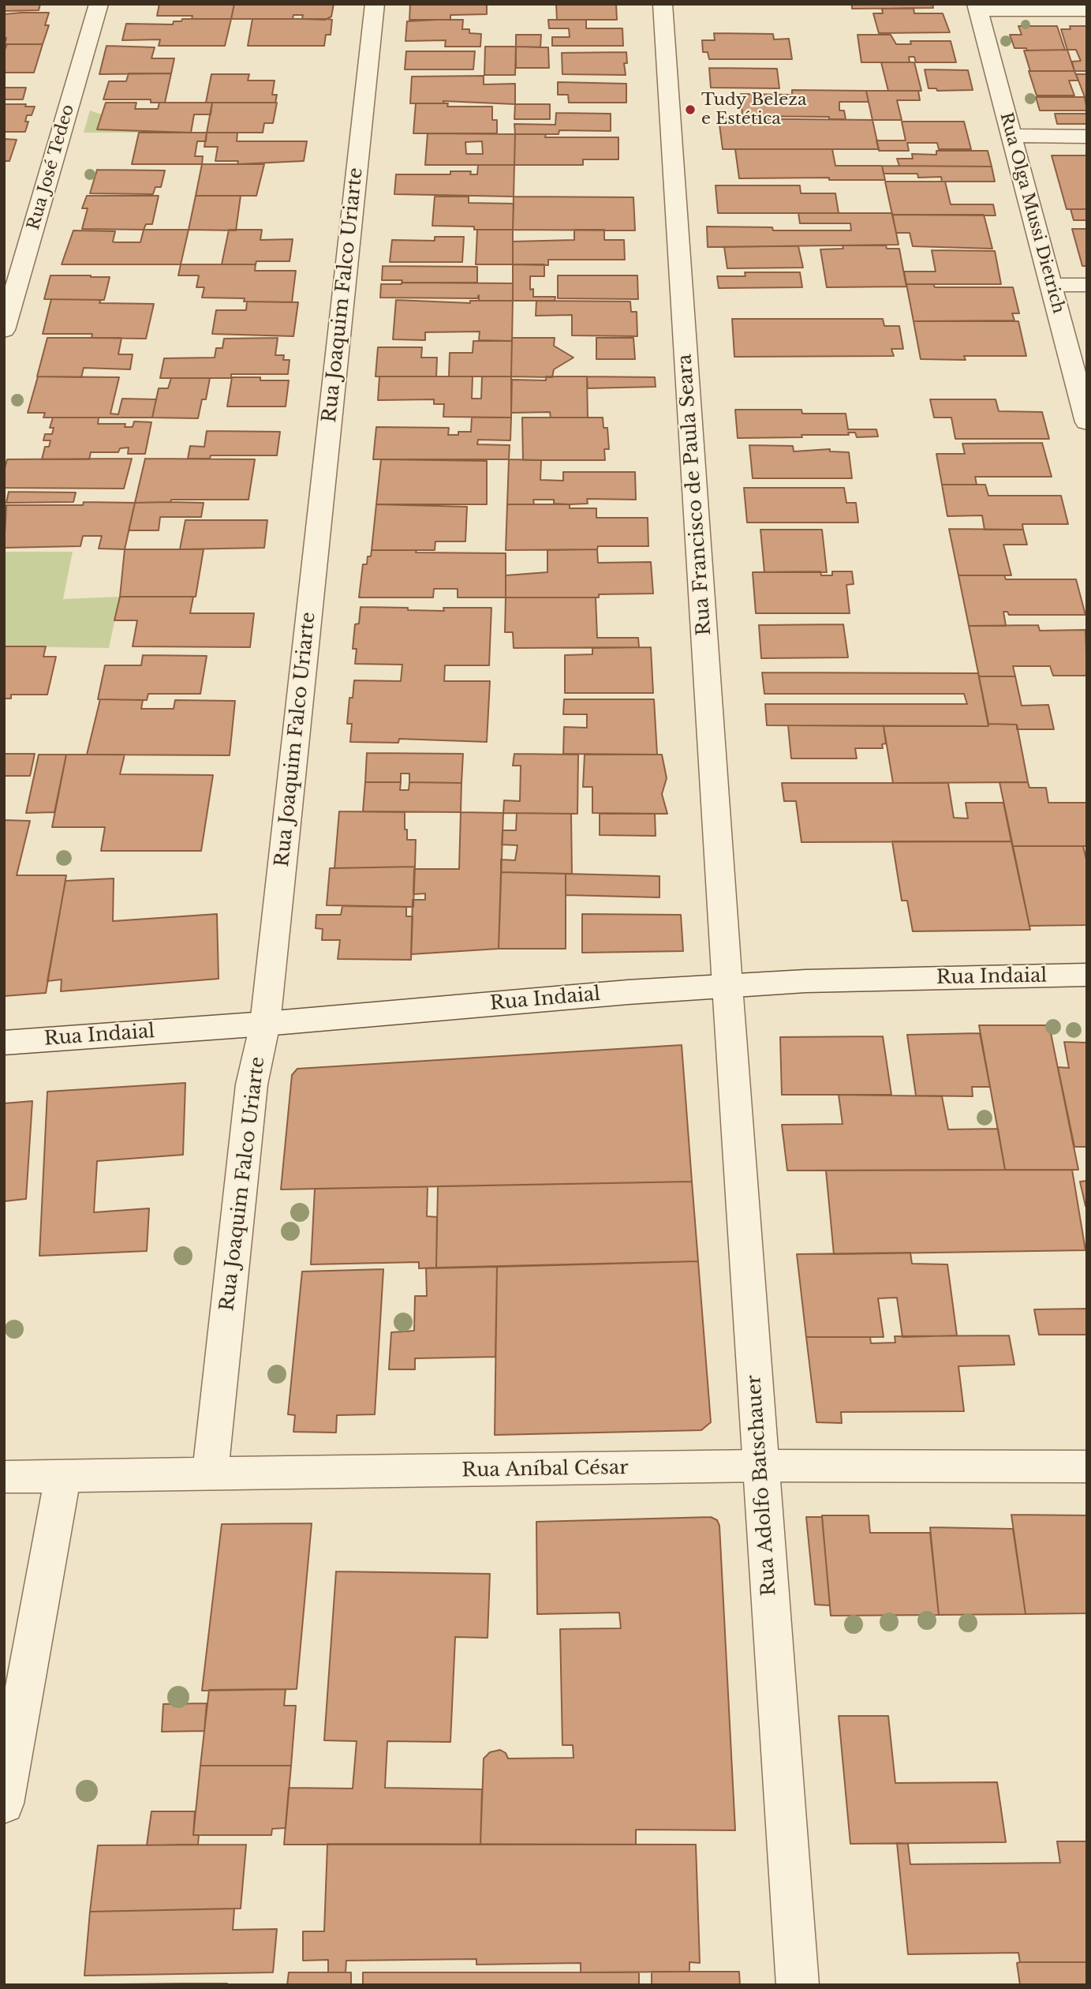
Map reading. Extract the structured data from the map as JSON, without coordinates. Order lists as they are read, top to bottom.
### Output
{
  "streets": {
    "street": [
      "Rua José Tedeo",
      "Rua Olga Mussi Dietrich",
      "Rua Joaquim Falco Uriarte",
      "Rua Francisco de Paula Seara",
      "Rua Indaial",
      "Rua Aníbal César",
      "Rua Adolfo Batschauer"
    ]
  },
  "crossings": [
    ["Rua Joaquim Falco Uriarte", "Rua Indaial"],
    ["Rua Joaquim Falco Uriarte", "Rua Aníbal César"],
    ["Rua Francisco de Paula Seara", "Rua Indaial"],
    ["Rua Francisco de Paula Seara", "Rua Adolfo Batschauer"],
    ["Rua Indaial", "Rua Adolfo Batschauer"],
    ["Rua Aníbal César", "Rua Adolfo Batschauer"]
  ],
  "places": ["Tudy Beleza e Estética"]
}
